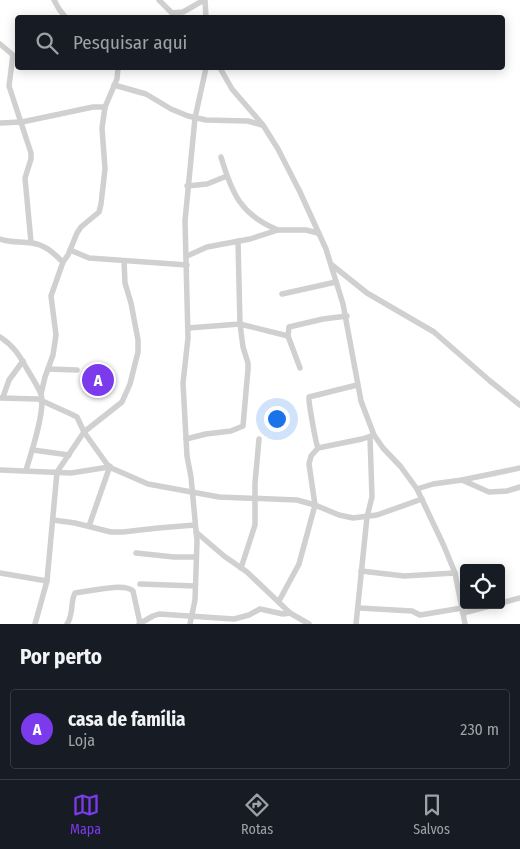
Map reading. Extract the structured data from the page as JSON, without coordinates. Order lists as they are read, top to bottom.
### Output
{
  "page": {
    "search": "Pesquisar aqui",
    "pins": "A",
    "heading": "Por perto",
    "list": [
      {
        "mark": "A",
        "name": "casa de família",
        "note": "Loja",
        "value": "230 m"
      }
    ],
    "nav": ["Mapa", "Rotas", "Salvos"]
  }
}
